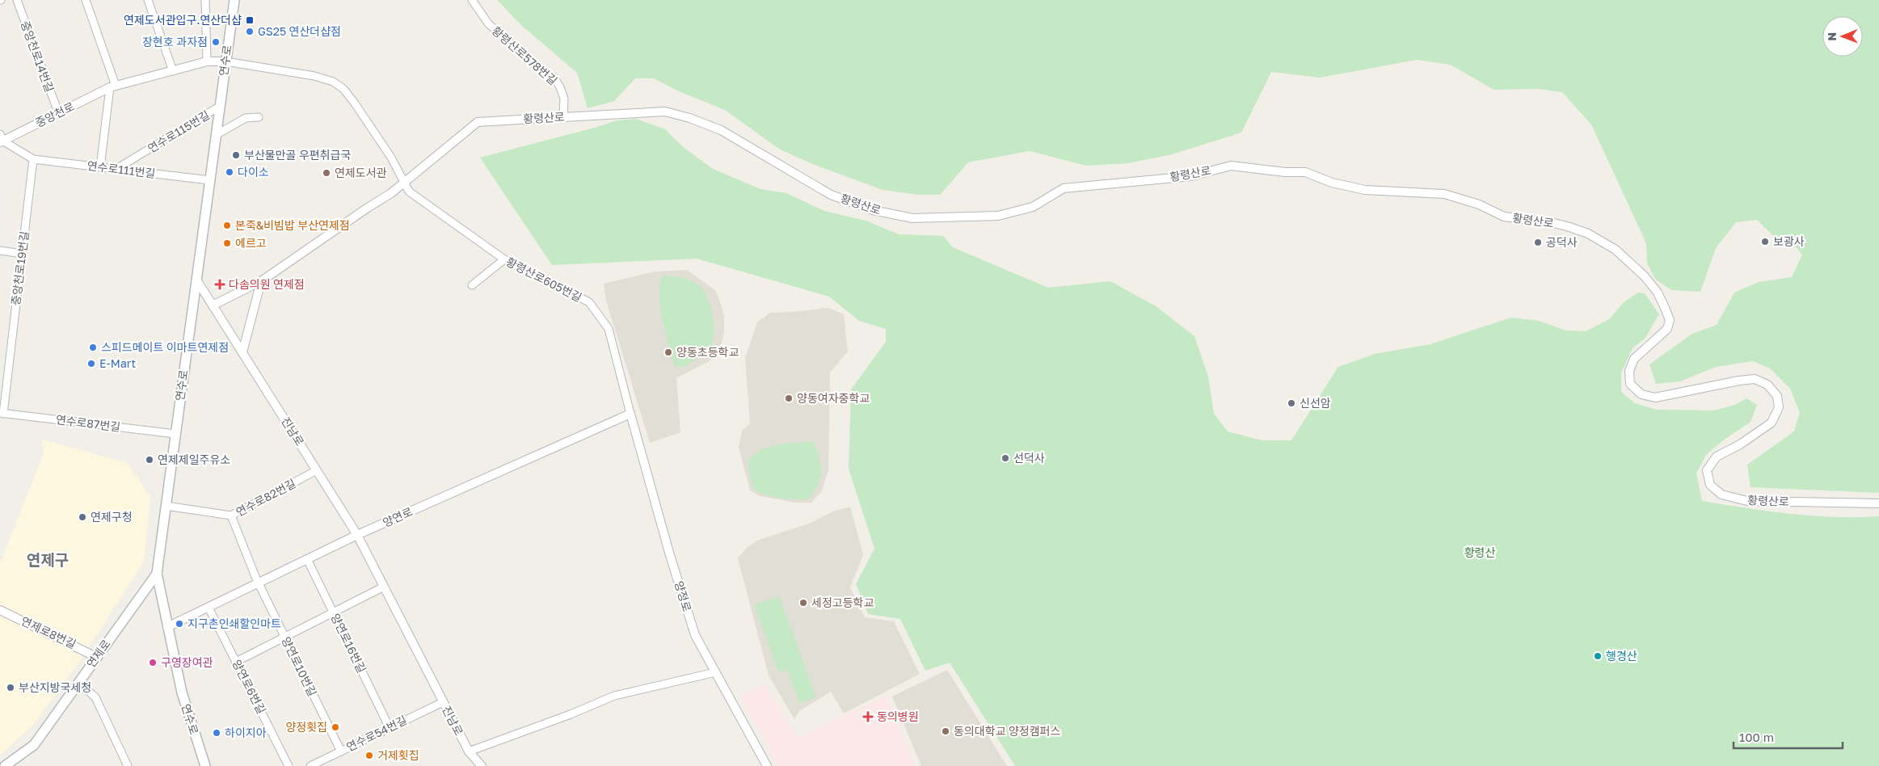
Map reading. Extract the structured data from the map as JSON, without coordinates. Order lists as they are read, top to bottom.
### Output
{
  "streets": {
    "main road": ["연수로", "연제로"],
    "street": [
      "황령산로578번길",
      "중앙천로14번길",
      "중앙천로",
      "황령산로",
      "연수로115번길",
      "연수로111번길",
      "중앙천로19번길",
      "황령산로605번길",
      "연수로87번길",
      "진남로",
      "연수로82번길",
      "양연로",
      "양정로",
      "연제로8번길",
      "양연로16번길",
      "양연로10번길",
      "양연로6번길",
      "연수로54번길"
    ]
  },
  "crossings": [
    ["황령산로578번길", "황령산로"],
    ["중앙천로14번길", "중앙천로"],
    ["연수로", "중앙천로"],
    ["연수로", "연수로115번길"],
    ["연수로", "연수로111번길"],
    ["연수로", "황령산로605번길"],
    ["연수로", "연수로87번길"],
    ["연수로", "진남로"],
    ["연수로", "연수로82번길"],
    ["연수로", "양연로"],
    ["연수로", "연제로"],
    ["중앙천로", "황령산로605번길"],
    ["황령산로", "황령산로605번길"],
    ["황령산로", "진남로"],
    ["연수로115번길", "연수로111번길"],
    ["연수로111번길", "중앙천로19번길"],
    ["중앙천로19번길", "연수로87번길"],
    ["황령산로605번길", "양연로"],
    ["황령산로605번길", "양정로"],
    ["진남로", "연수로82번길"],
    ["진남로", "양연로"],
    ["진남로", "연수로54번길"],
    ["연수로82번길", "양연로10번길"],
    ["양연로", "양정로"],
    ["양연로", "양연로16번길"],
    ["양연로", "양연로10번길"],
    ["양연로", "양연로6번길"],
    ["연제로8번길", "연제로"],
    ["양연로16번길", "연수로54번길"],
    ["양연로10번길", "연수로54번길"]
  ],
  "districts": ["연제구"],
  "parks": ["황령산"],
  "places": {
    "transit": ["연제도서관입구.연산더샵"],
    "other": [
      "GS25 연산더샵점",
      "장현호 과자점",
      "부산물만골 우편취급국",
      "다이소",
      "연제도서관",
      "본죽&비빔밥 부산연제점",
      "보광사",
      "공덕사",
      "에르고",
      "스피드메이트 이마트연제점",
      "양동초등학교",
      "E-Mart",
      "양동여자중학교",
      "신선암",
      "선덕사",
      "연제제일주유소",
      "연제구청",
      "세정고등학교",
      "지구촌인쇄할인마트",
      "행경산",
      "구영장여관",
      "부산지방국세청",
      "양정횟집",
      "동의대학교 양정캠퍼스",
      "하이지아",
      "거제횟집"
    ],
    "health": ["다솜의원 연제점", "동의병원"]
  },
  "scale_bar": "100 m",
  "north": "left"
}
